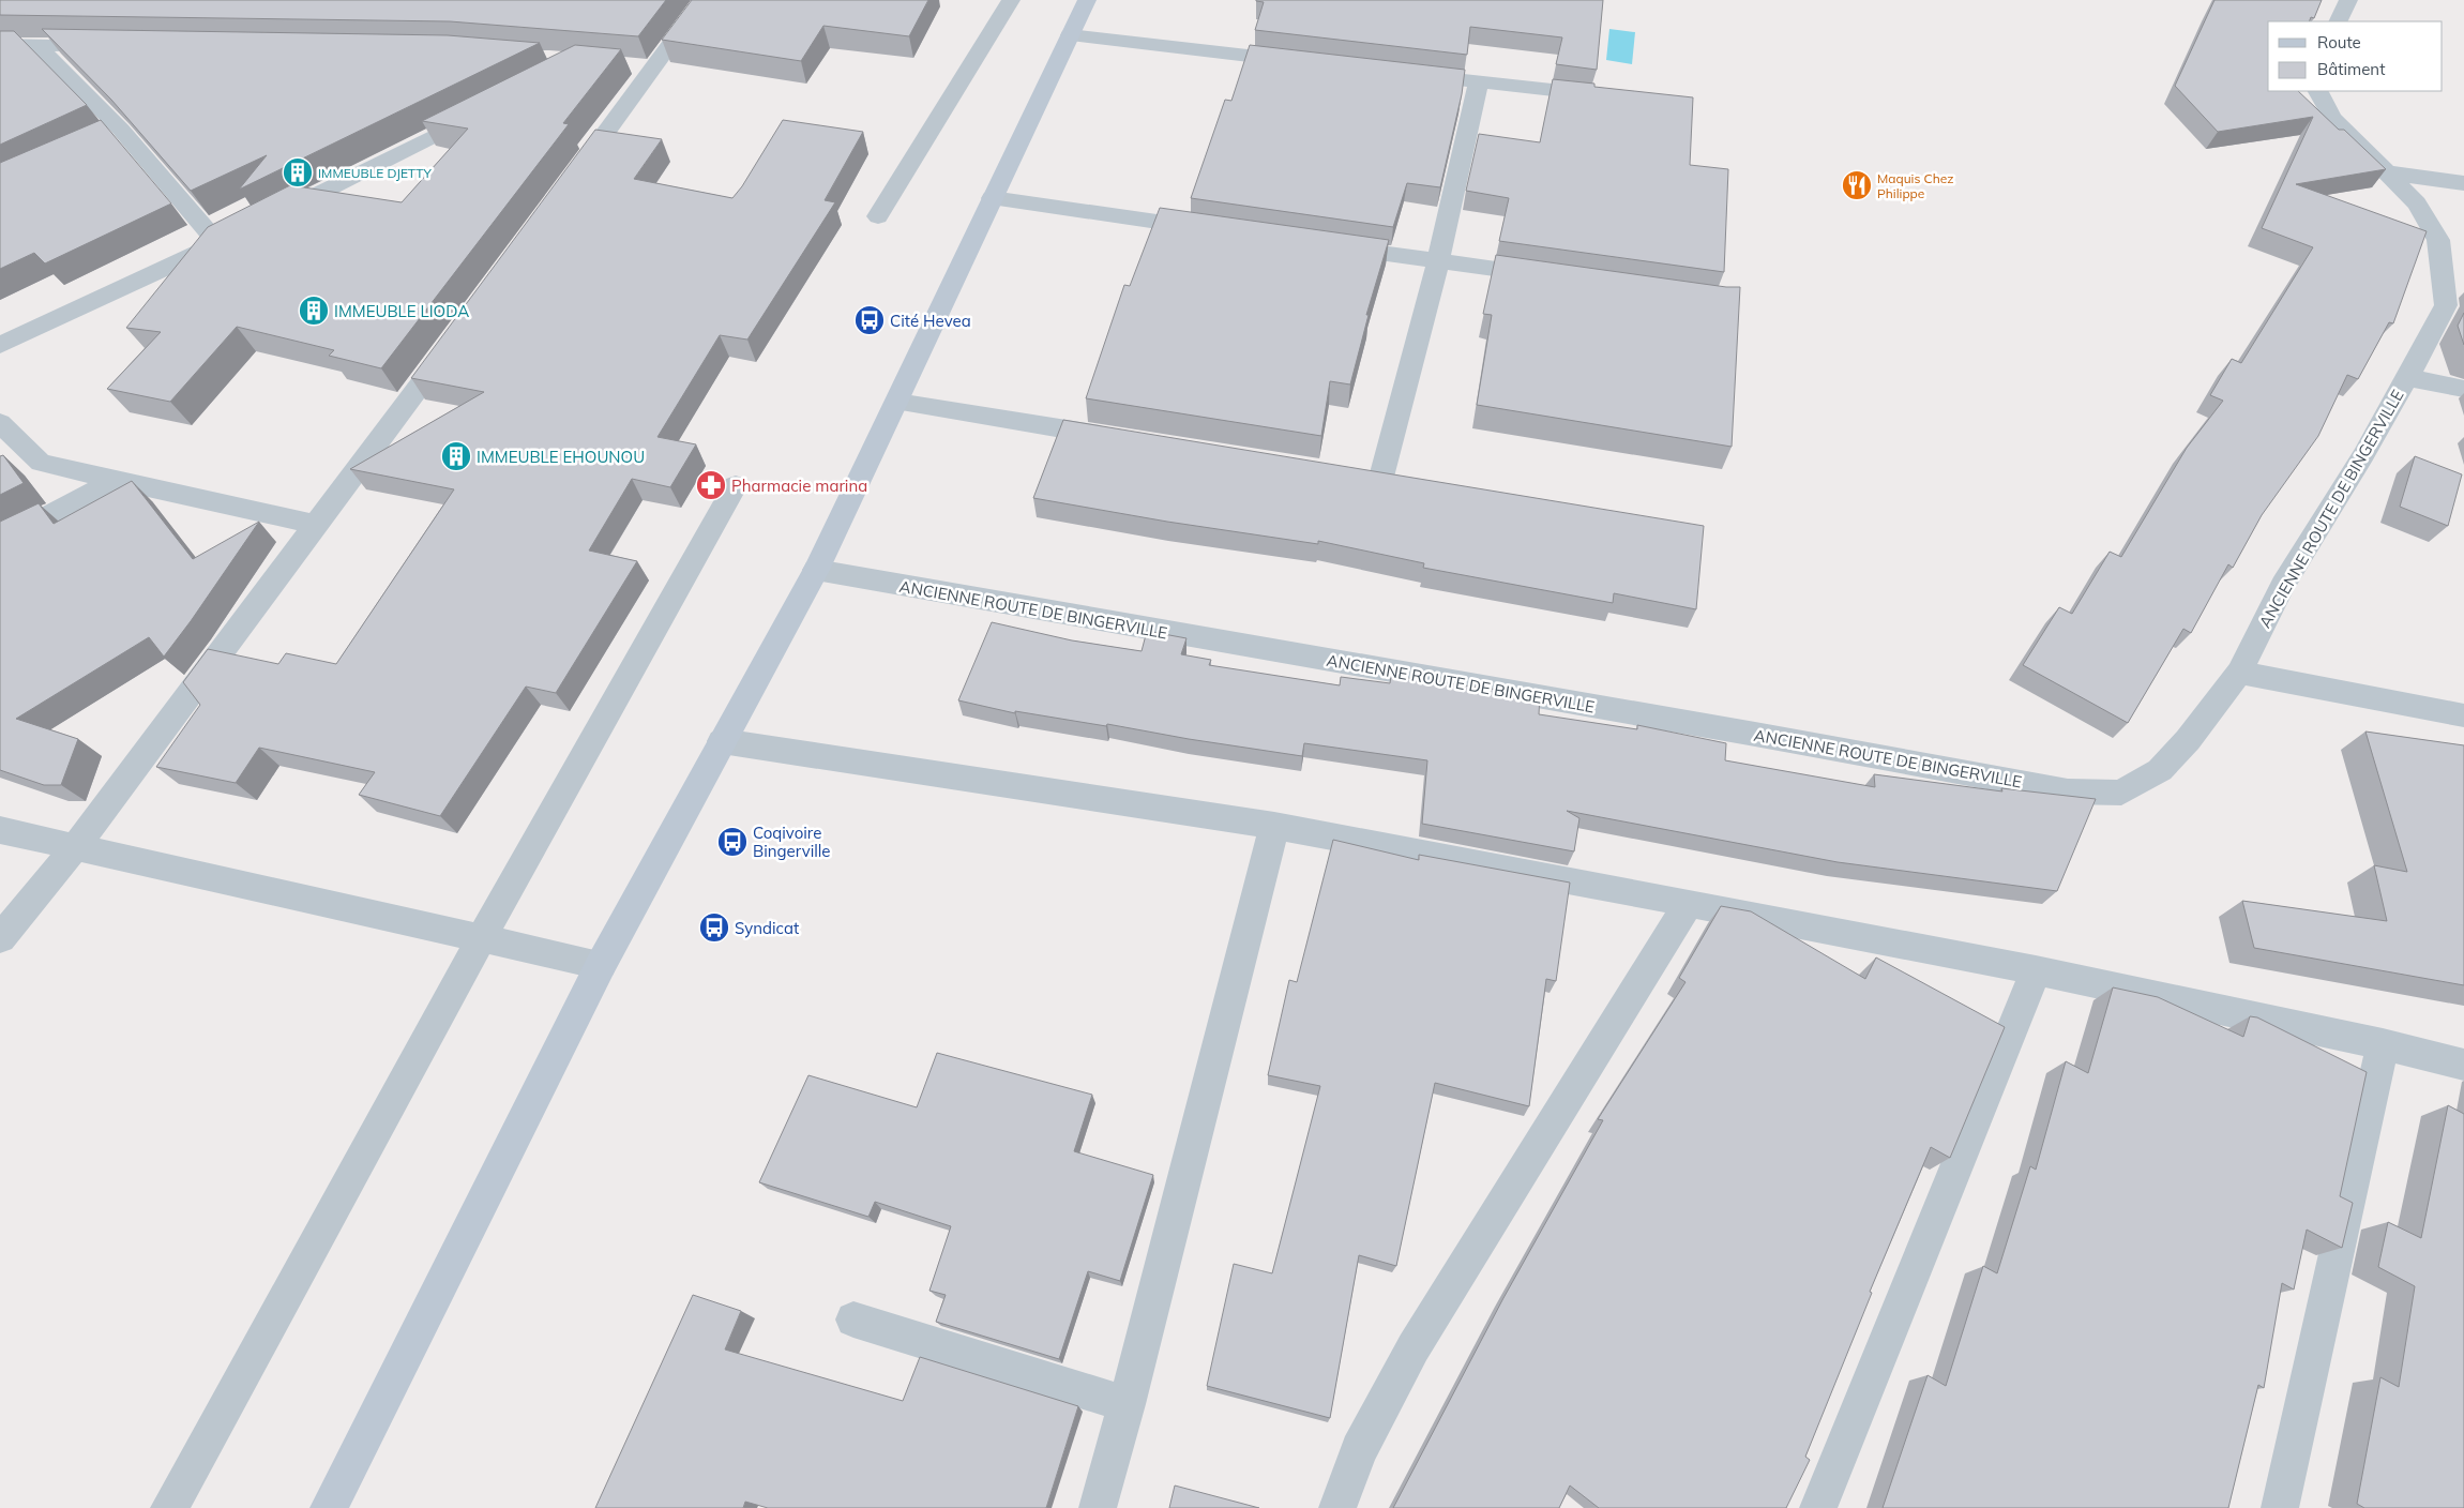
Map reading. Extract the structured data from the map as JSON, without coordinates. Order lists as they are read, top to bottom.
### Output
{
  "streets": {
    "street": ["ANCIENNE ROUTE DE BINGERVILLE"]
  },
  "places": {
    "building": ["IMMEUBLE DJETTY", "IMMEUBLE LIODA", "IMMEUBLE EHOUNOU"],
    "restaurant": ["Maquis Chez Philippe"],
    "bus stop": ["Cité Hevea", "Coqivoire Bingerville", "Syndicat"],
    "pharmacy": ["Pharmacie marina"]
  },
  "legend": ["Route", "Bâtiment"]
}
